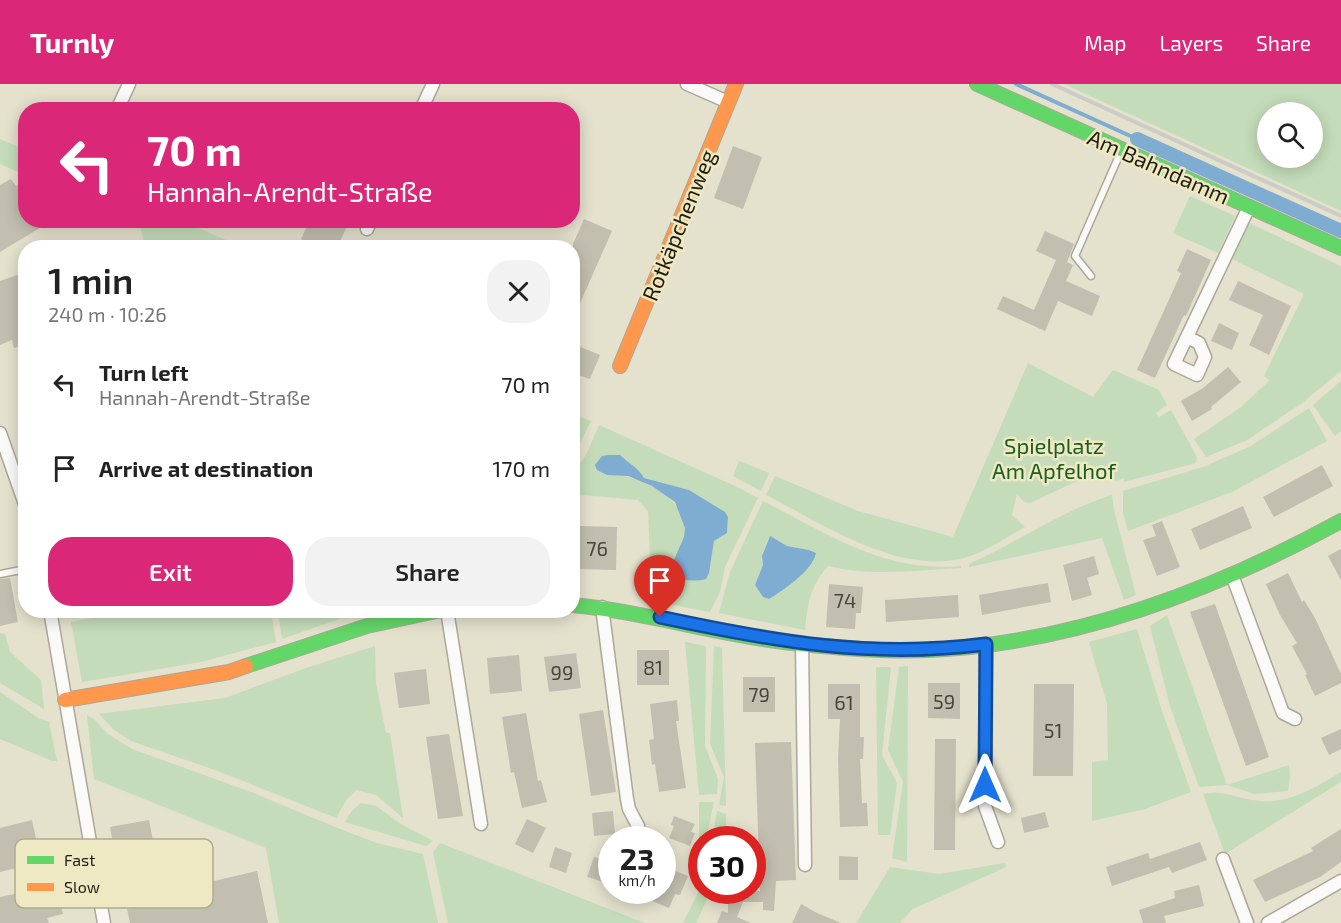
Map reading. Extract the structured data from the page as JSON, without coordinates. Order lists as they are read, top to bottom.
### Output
{
  "streets": {
    "street": ["Am Bahndamm", "Rotkäpchenweg"]
  },
  "parks": ["Spielplatz Am Apfelhof"],
  "house_numbers": [
    "76",
    "74",
    "81",
    "99",
    "79",
    "59",
    "61",
    "51"
  ],
  "legend": ["Fast", "Slow"],
  "page": {
    "header": "Turnly",
    "nav": ["Map", "Layers", "Share"],
    "turn": ["70 m", "Hannah-Arendt-Straße"],
    "heading": ["1 min", "240 m · 10:26"],
    "list": [
      {
        "name": "Turn left",
        "note": "Hannah-Arendt-Straße",
        "value": "70 m"
      },
      {
        "name": "Arrive at destination",
        "value": "170 m"
      }
    ],
    "buttons": ["Exit", "Share"],
    "speed": "23 km/h",
    "limit": "30"
  }
}
